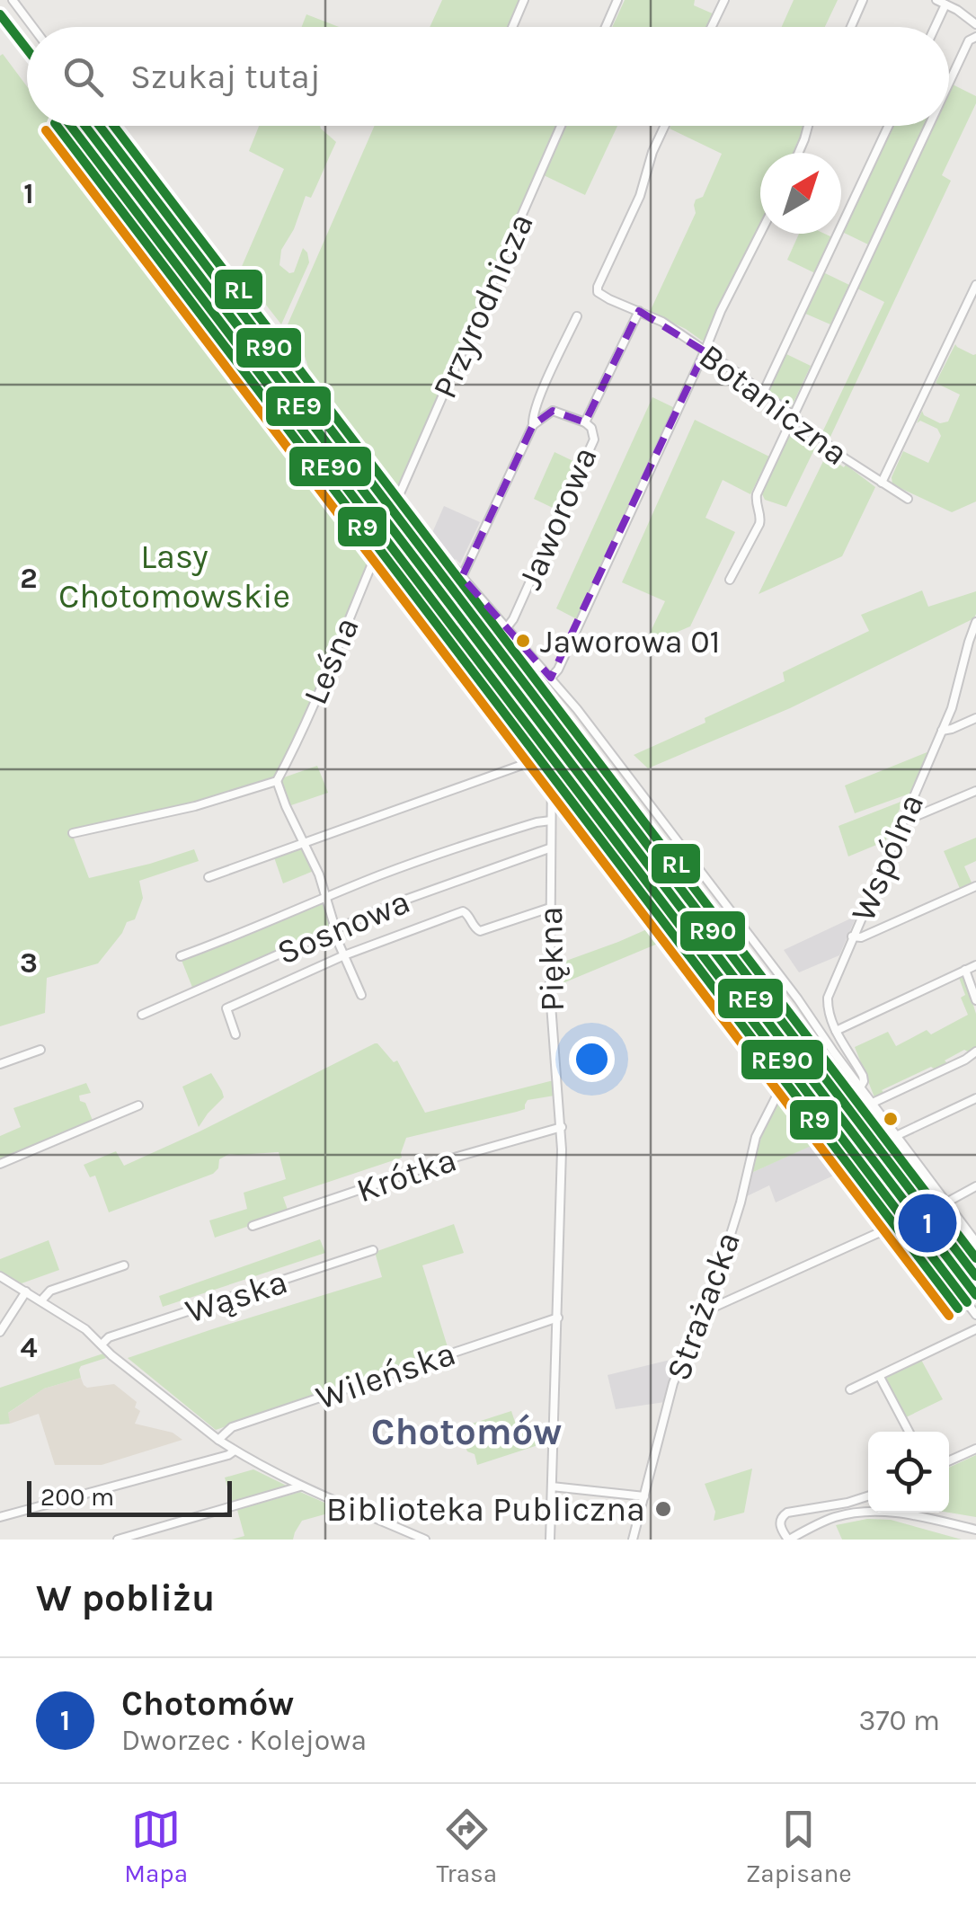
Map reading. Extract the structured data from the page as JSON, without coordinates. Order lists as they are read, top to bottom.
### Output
{
  "streets": {
    "street": [
      "Przyrodnicza",
      "Botaniczna",
      "Jaworowa",
      "Leśna",
      "Wspólna",
      "Sosnowa",
      "Piękna",
      "Krótka",
      "Wąska",
      "Strażacka",
      "Wileńska"
    ]
  },
  "crossings": [
    ["Botaniczna", "Jaworowa"],
    ["Leśna", "Piękna"],
    ["Sosnowa", "Piękna"],
    ["Piękna", "Krótka"],
    ["Piękna", "Wileńska"]
  ],
  "districts": ["Chotomów"],
  "parks": ["Lasy Chotomowskie"],
  "places": ["Jaworowa 01", "Biblioteka Publiczna"],
  "lines": [
    "transit line RE9",
    "transit line RE90",
    "transit line R90",
    "transit line R9",
    "transit line RL"
  ],
  "scale_bar": "200 m",
  "north": "top right",
  "page": {
    "search": "Szukaj tutaj",
    "pins": "1",
    "scale": "200 m",
    "heading": "W pobliżu",
    "list": [
      {
        "mark": "1",
        "name": "Chotomów",
        "note": "Dworzec · Kolejowa",
        "value": "370 m"
      }
    ],
    "nav": ["Mapa", "Trasa", "Zapisane"]
  },
  "grid": {
    "rows": [
      "1",
      "2",
      "3",
      "4"
    ]
  }
}
